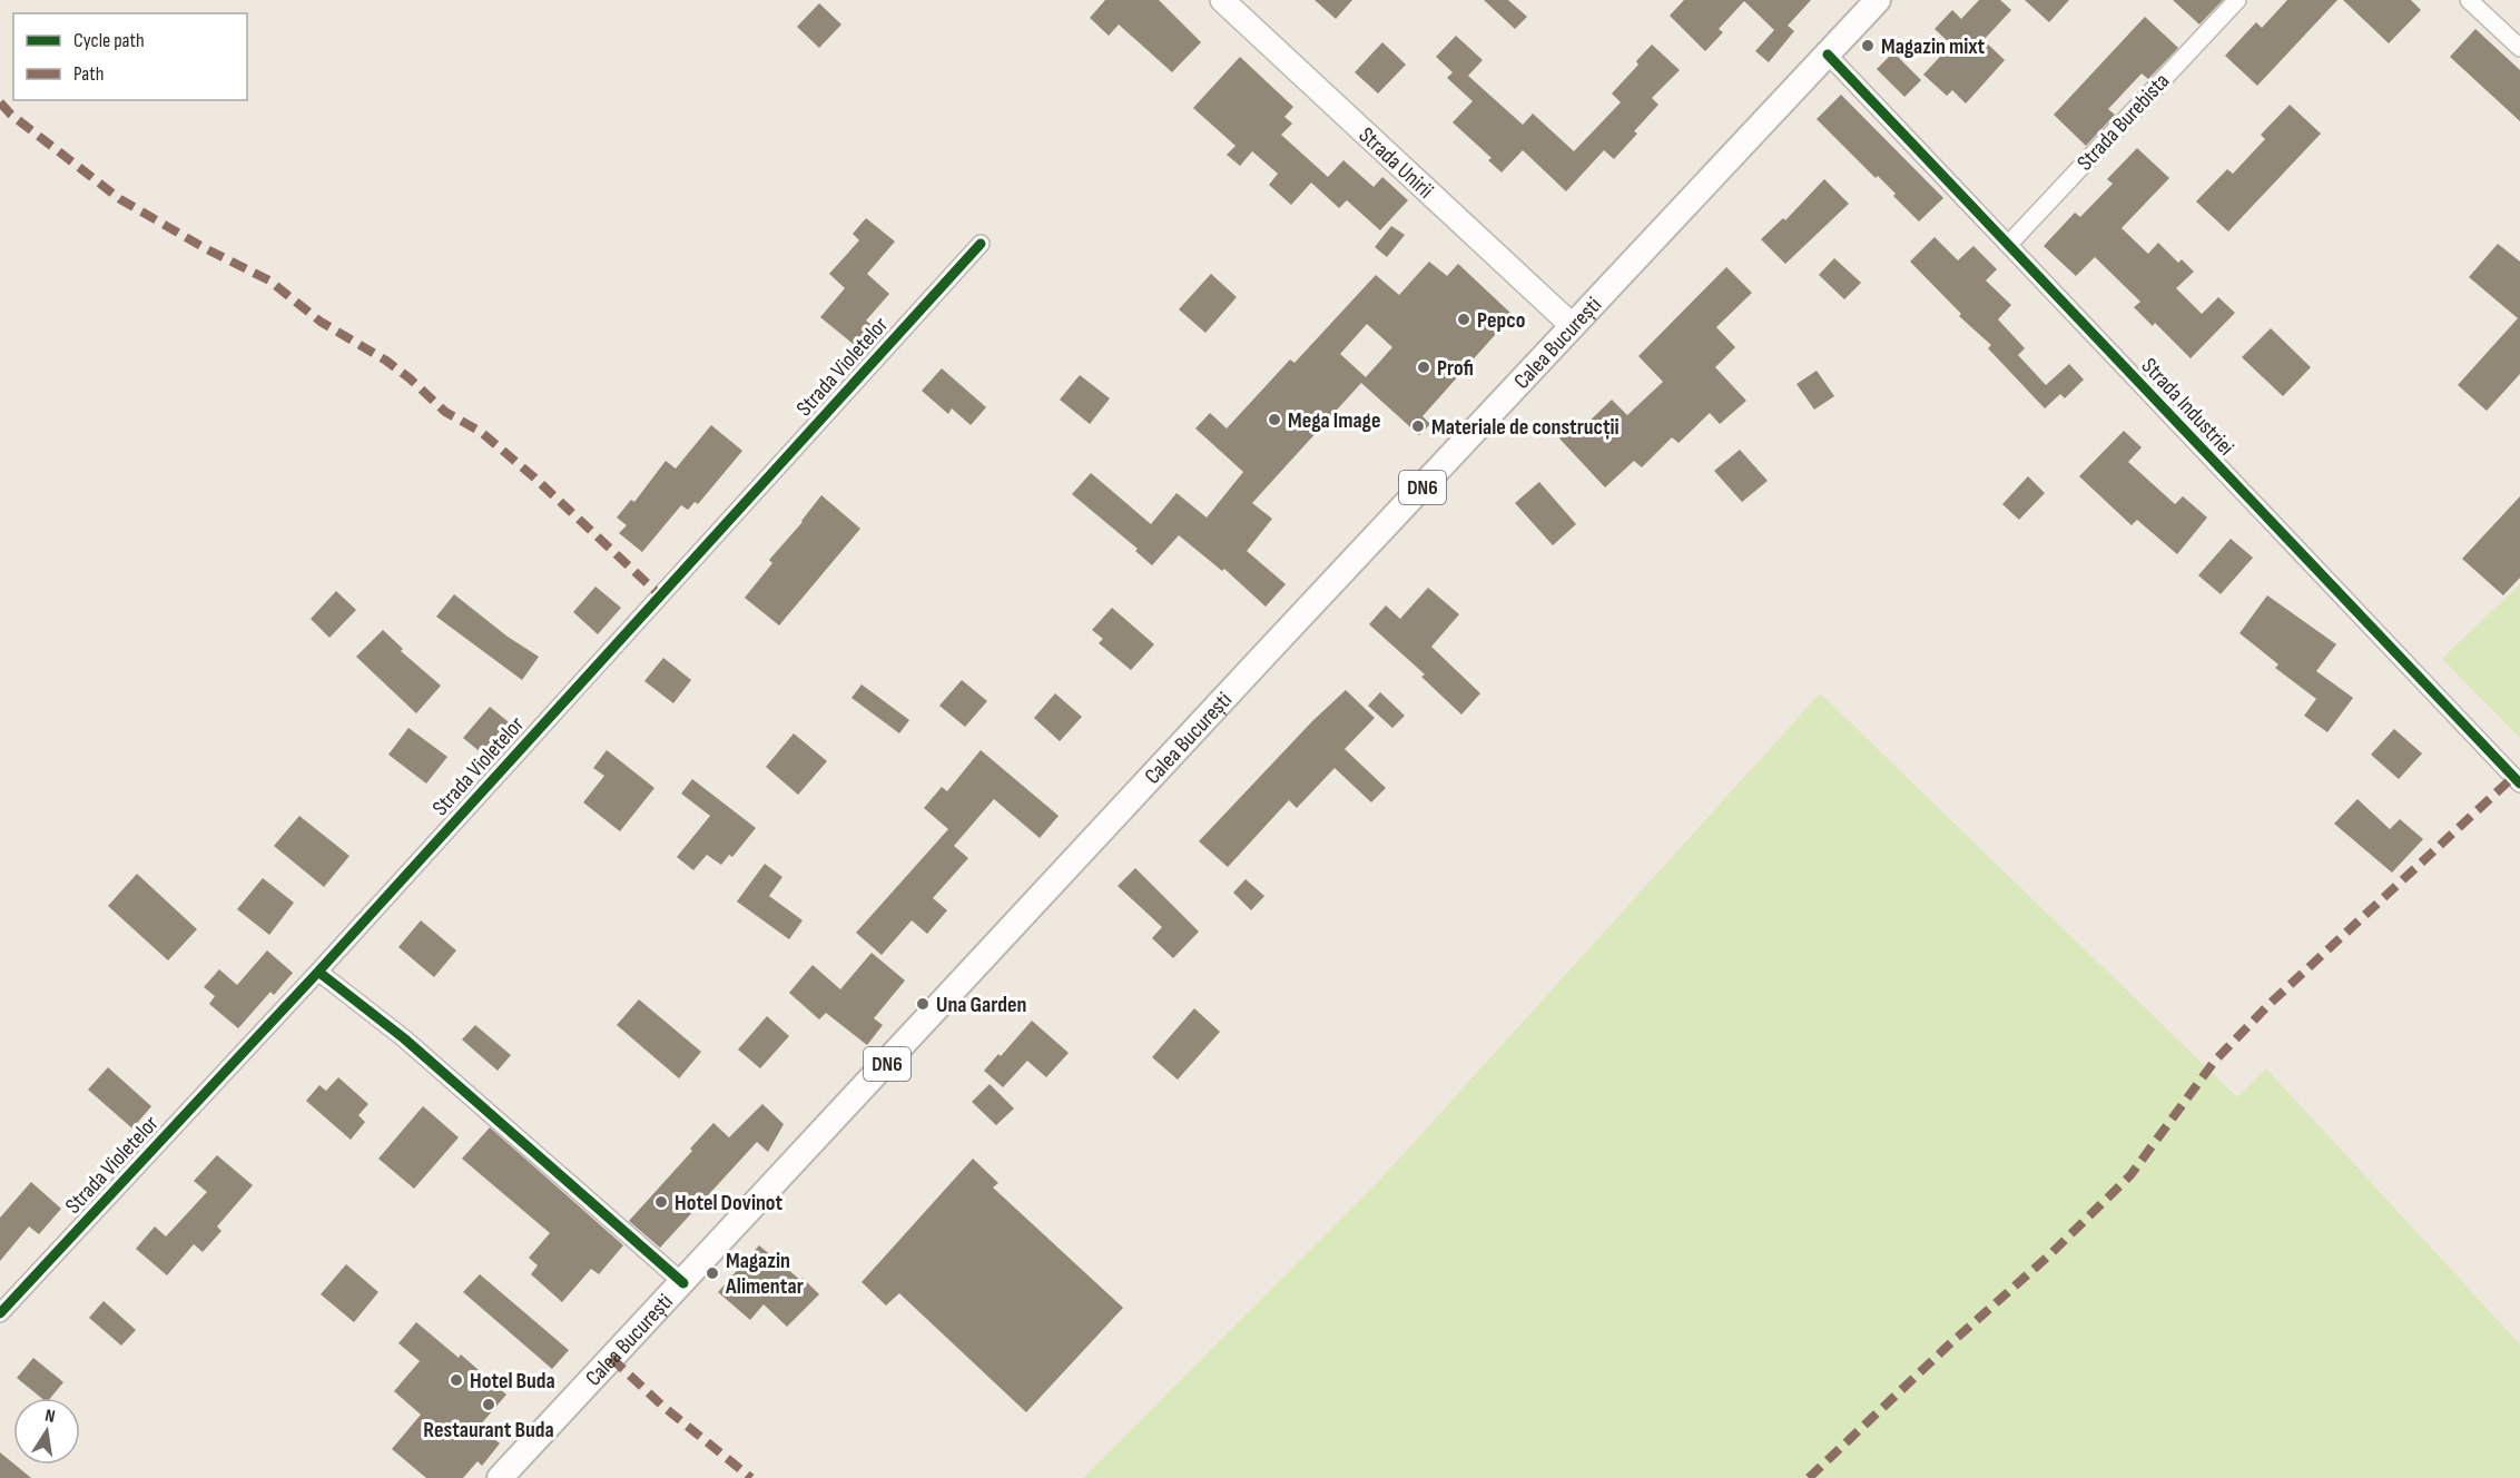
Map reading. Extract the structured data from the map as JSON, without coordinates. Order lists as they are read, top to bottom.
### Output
{
  "streets": {
    "main road": ["Strada Unirii", "Calea București", "DN6"],
    "street": ["Strada Burebista", "Strada Violetelor", "Strada Industriei"]
  },
  "crossings": [
    ["Strada Burebista", "Strada Industriei"],
    ["Strada Unirii", "Calea București"],
    ["Calea București", "Strada Industriei"]
  ],
  "places": [
    "Magazin mixt",
    "Pepco",
    "Profi",
    "Mega Image",
    "Materiale de construcții",
    "Una Garden",
    "Hotel Dovinot",
    "Magazin Alimentar",
    "Hotel Buda",
    "Restaurant Buda"
  ],
  "legend": ["Cycle path", "Path"],
  "north": "top"
}
